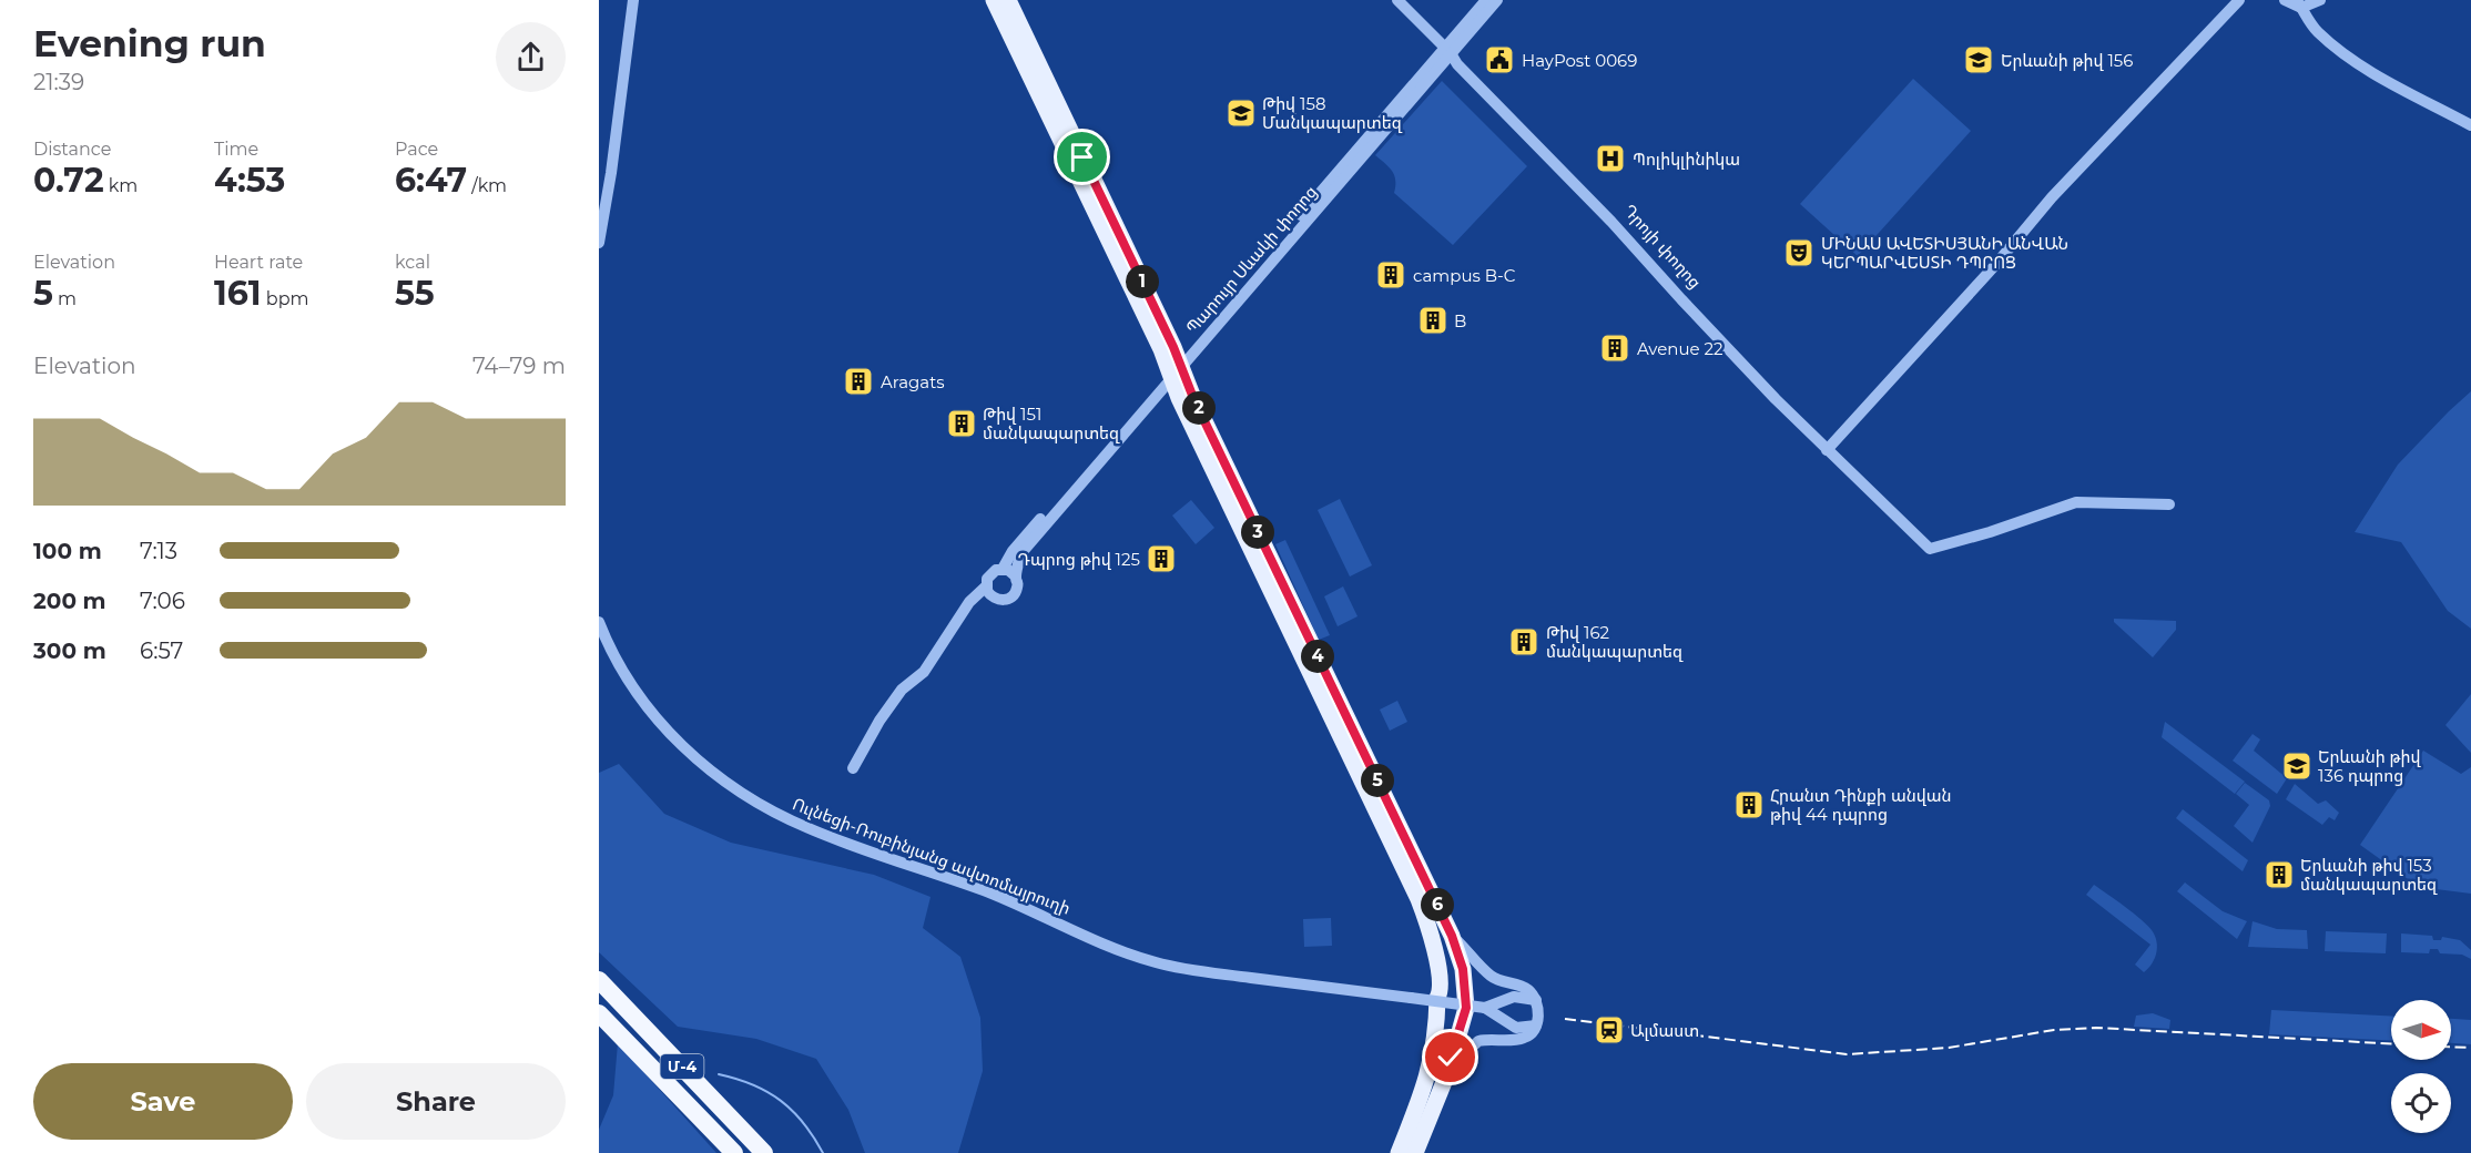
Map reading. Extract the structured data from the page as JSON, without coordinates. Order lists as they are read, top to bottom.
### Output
{
  "streets": {
    "highway": ["Մ-4"],
    "street": ["Դրոյի փողոց", "Պարույր Սևակի փողոց", "Ուլնեցի-Ռուբինյանց ավտոմայրուղի"]
  },
  "crossings": [
    ["Դրոյի փողոց", "Պարույր Սևակի փողոց"]
  ],
  "places": {
    "public building": ["HayPost 0069"],
    "school or university": ["Երևանի թիվ 156", "Թիվ 158 Մանկապարտեզ", "Երևանի թիվ 136 դպրոց"],
    "hospital": ["Պոլիկլինիկա"],
    "theatre": ["ՄԻՆԱՍ ԱՎԵՏԻՍՅԱՆԻ ԱՆՎԱՆ ԿԵՐՊԱՐՎԵՍՏԻ ԴՊՐՈՑ"],
    "building": [
      "campus B-C",
      "B",
      "Avenue 22",
      "Aragats",
      "Թիվ 151 մանկապարտեզ",
      "Դպրոց թիվ 125",
      "Թիվ 162 մանկապարտեզ",
      "Հրանտ Դինքի անվան թիվ 44 դպրոց",
      "Երևանի թիվ 153 մանկապարտեզ"
    ],
    "station": ["Ալմաստ"]
  },
  "north": "right",
  "page": {
    "heading": ["Evening run", "21:39"],
    "stats": [
      ["Distance", "0.72 km"],
      ["Time", "4:53"],
      ["Pace", "6:47 /km"],
      ["Elevation", "5 m"],
      ["Heart rate", "161 bpm"],
      ["kcal", "55"]
    ],
    "pins": [
      "1",
      "2",
      "3",
      "4",
      "5",
      "6"
    ],
    "chart": ["Elevation", "74–79 m"],
    "list": [
      {
        "name": "100 m",
        "note": "7:13"
      },
      {
        "name": "200 m",
        "note": "7:06"
      },
      {
        "name": "300 m",
        "note": "6:57"
      }
    ],
    "buttons": ["Save", "Share"]
  }
}
